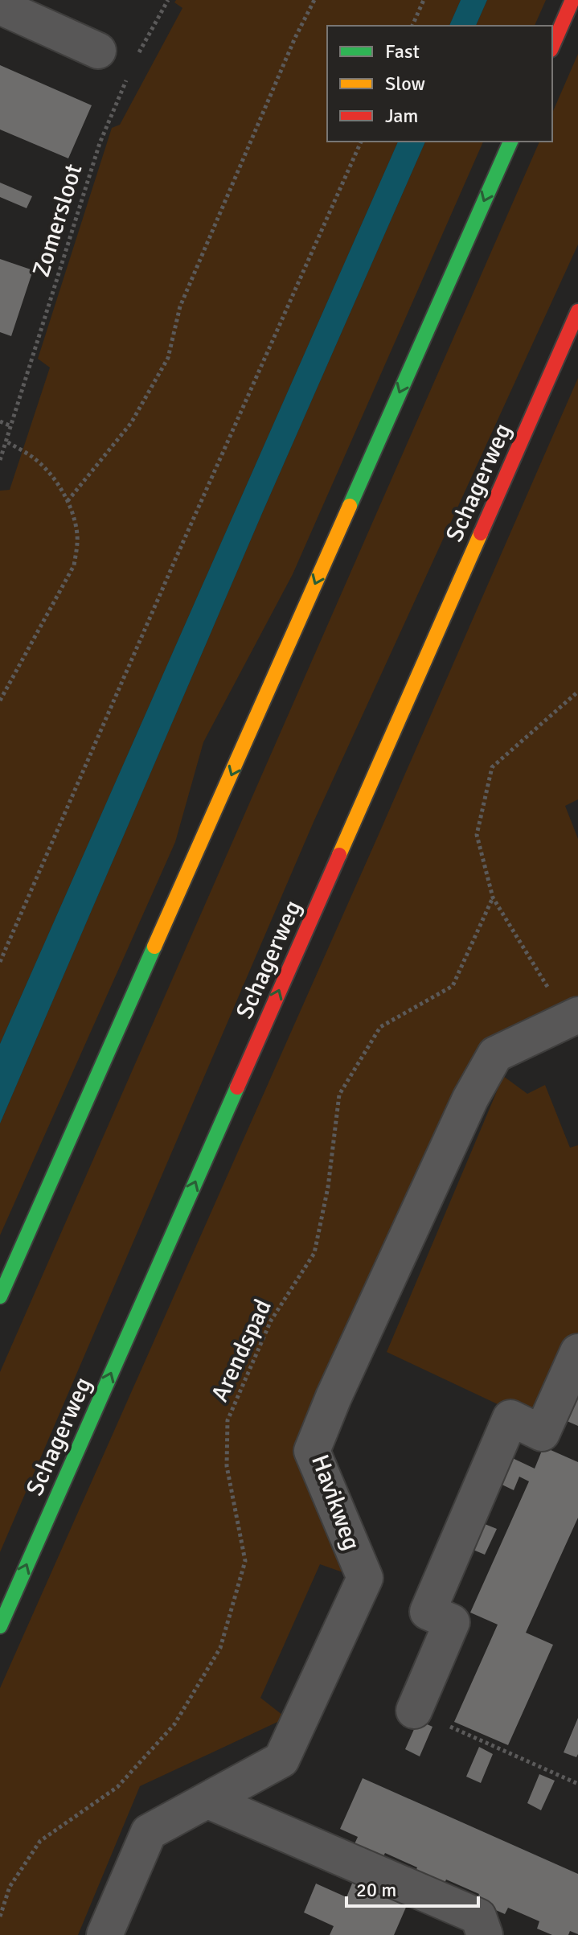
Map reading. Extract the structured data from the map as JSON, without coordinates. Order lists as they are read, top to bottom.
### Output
{
  "streets": {
    "main road": ["Schagerweg"],
    "street": ["Havikweg"],
    "path": ["Zomersloot", "Arendspad"]
  },
  "one_way": ["Schagerweg"],
  "legend": ["Fast", "Slow", "Jam"],
  "scale_bar": "20 m"
}
